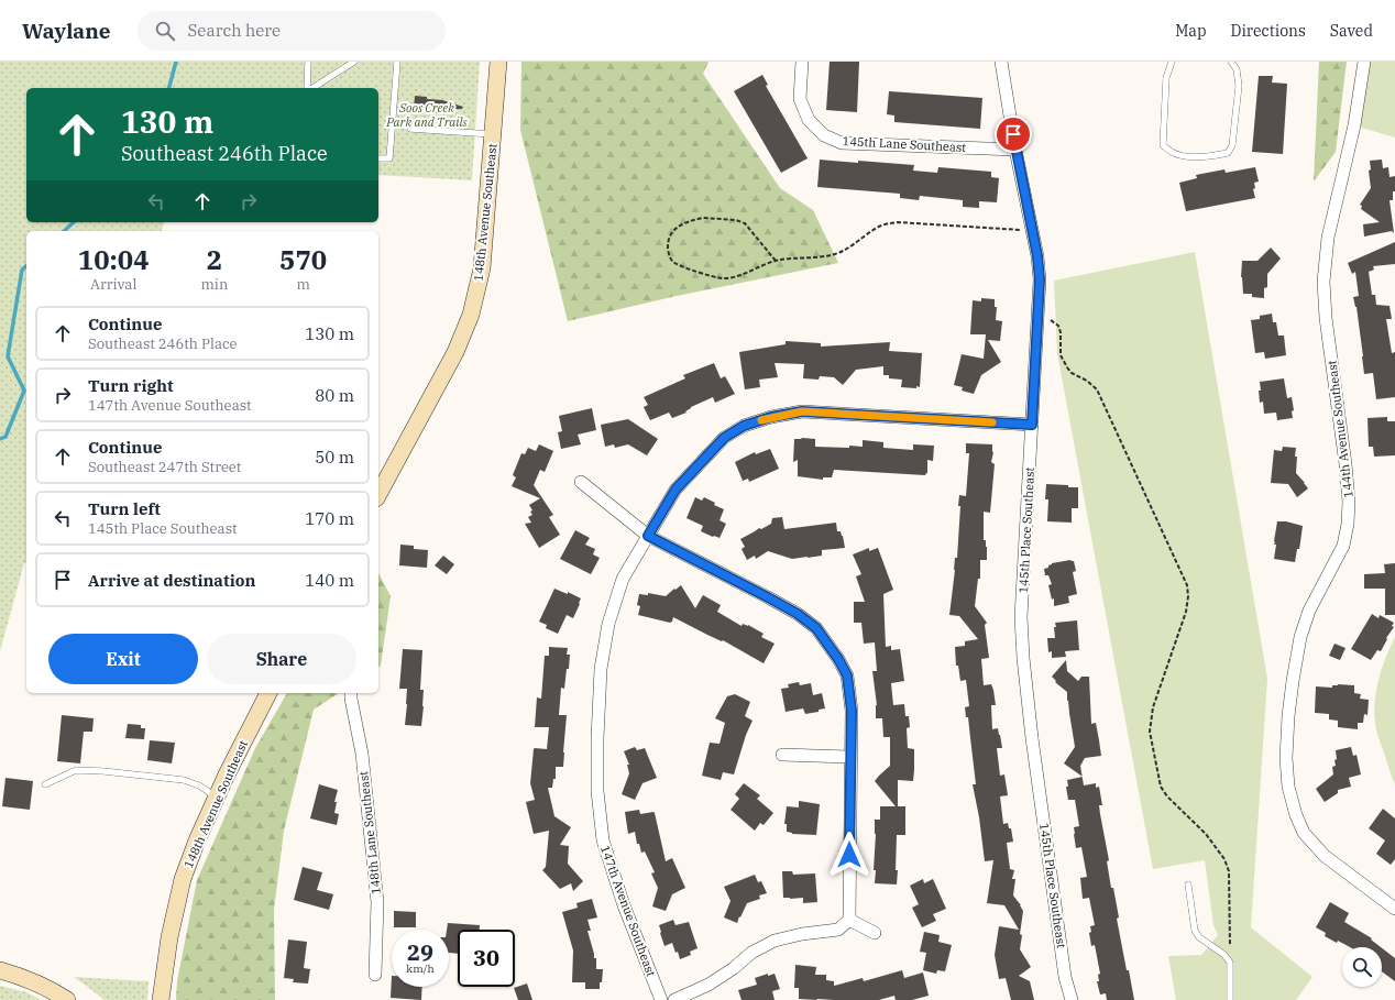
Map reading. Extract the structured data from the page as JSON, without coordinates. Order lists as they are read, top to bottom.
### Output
{
  "streets": {
    "street": [
      "145th Lane Southeast",
      "148th Avenue Southeast",
      "144th Avenue Southeast",
      "145th Place Southeast",
      "148th Lane Southeast",
      "147th Avenue Southeast"
    ]
  },
  "crossings": [
    ["145th Lane Southeast", "145th Place Southeast"],
    ["145th Place Southeast", "147th Avenue Southeast"]
  ],
  "parks": ["Soos Creek Park and Trails"],
  "page": {
    "header": "Waylane",
    "search": "Search here",
    "nav": ["Map", "Directions", "Saved"],
    "turn": ["130 m", "Southeast 246th Place"],
    "eta": [
      "10:04",
      "Arrival",
      "2",
      "min",
      "570",
      "m"
    ],
    "list": [
      {
        "name": "Continue",
        "note": "Southeast 246th Place",
        "value": "130 m"
      },
      {
        "name": "Turn right",
        "note": "147th Avenue Southeast",
        "value": "80 m"
      },
      {
        "name": "Continue",
        "note": "Southeast 247th Street",
        "value": "50 m"
      },
      {
        "name": "Turn left",
        "note": "145th Place Southeast",
        "value": "170 m"
      },
      {
        "name": "Arrive at destination",
        "value": "140 m"
      }
    ],
    "buttons": ["Exit", "Share"],
    "speed": "29 km/h",
    "limit": "30"
  }
}
